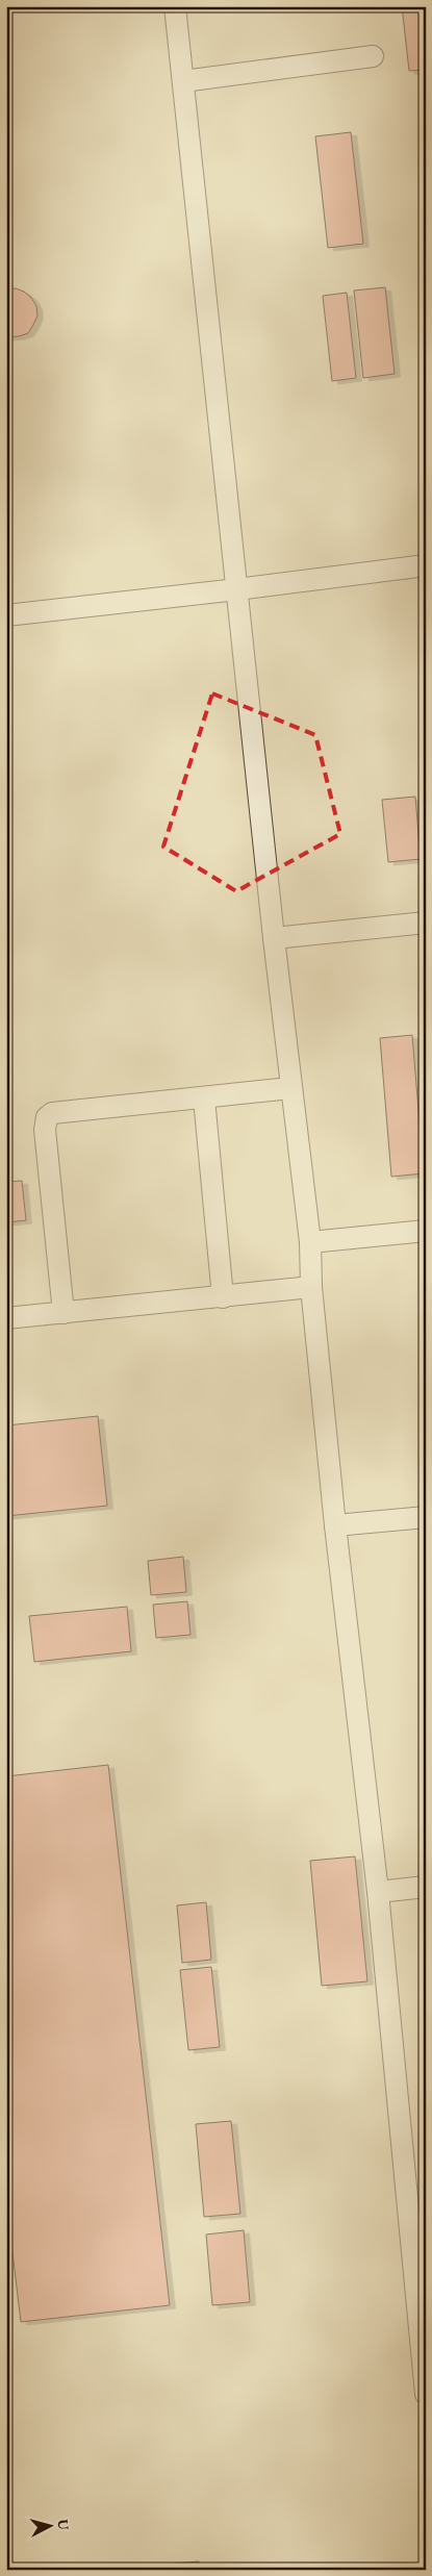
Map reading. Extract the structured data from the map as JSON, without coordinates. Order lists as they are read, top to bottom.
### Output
{
  "north": "right"
}
